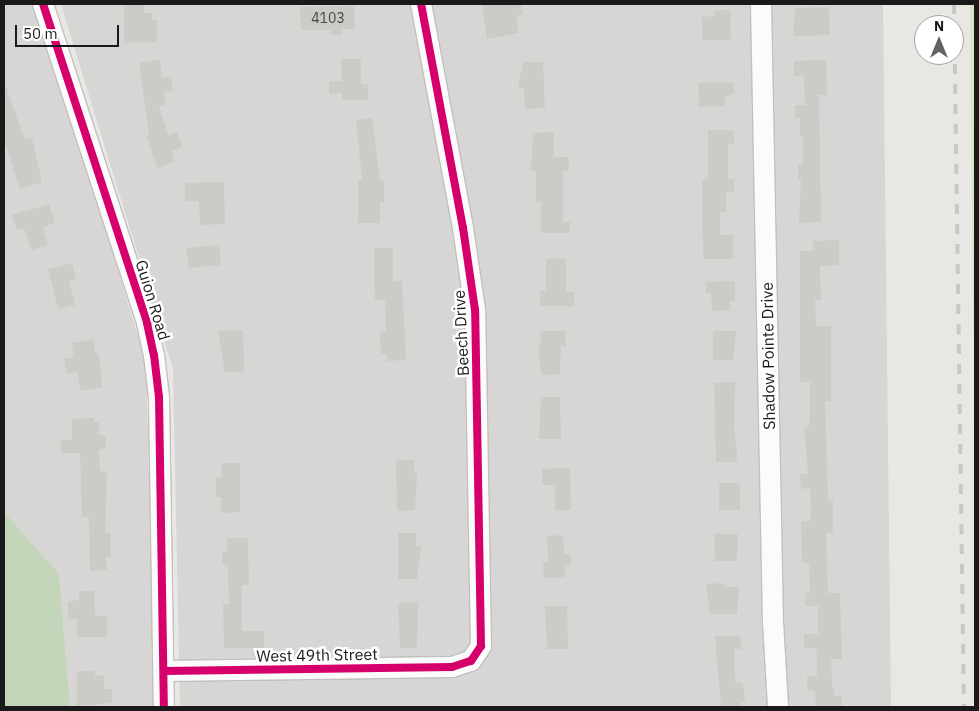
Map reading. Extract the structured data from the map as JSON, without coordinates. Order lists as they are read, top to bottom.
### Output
{
  "streets": {
    "street": [
      "Guion Road",
      "Beech Drive",
      "Shadow Pointe Drive",
      "West 49th Street"
    ]
  },
  "crossings": [
    ["Guion Road", "West 49th Street"],
    ["Beech Drive", "West 49th Street"]
  ],
  "house_numbers": ["4103"],
  "scale_bar": "50 m",
  "north": "top"
}
